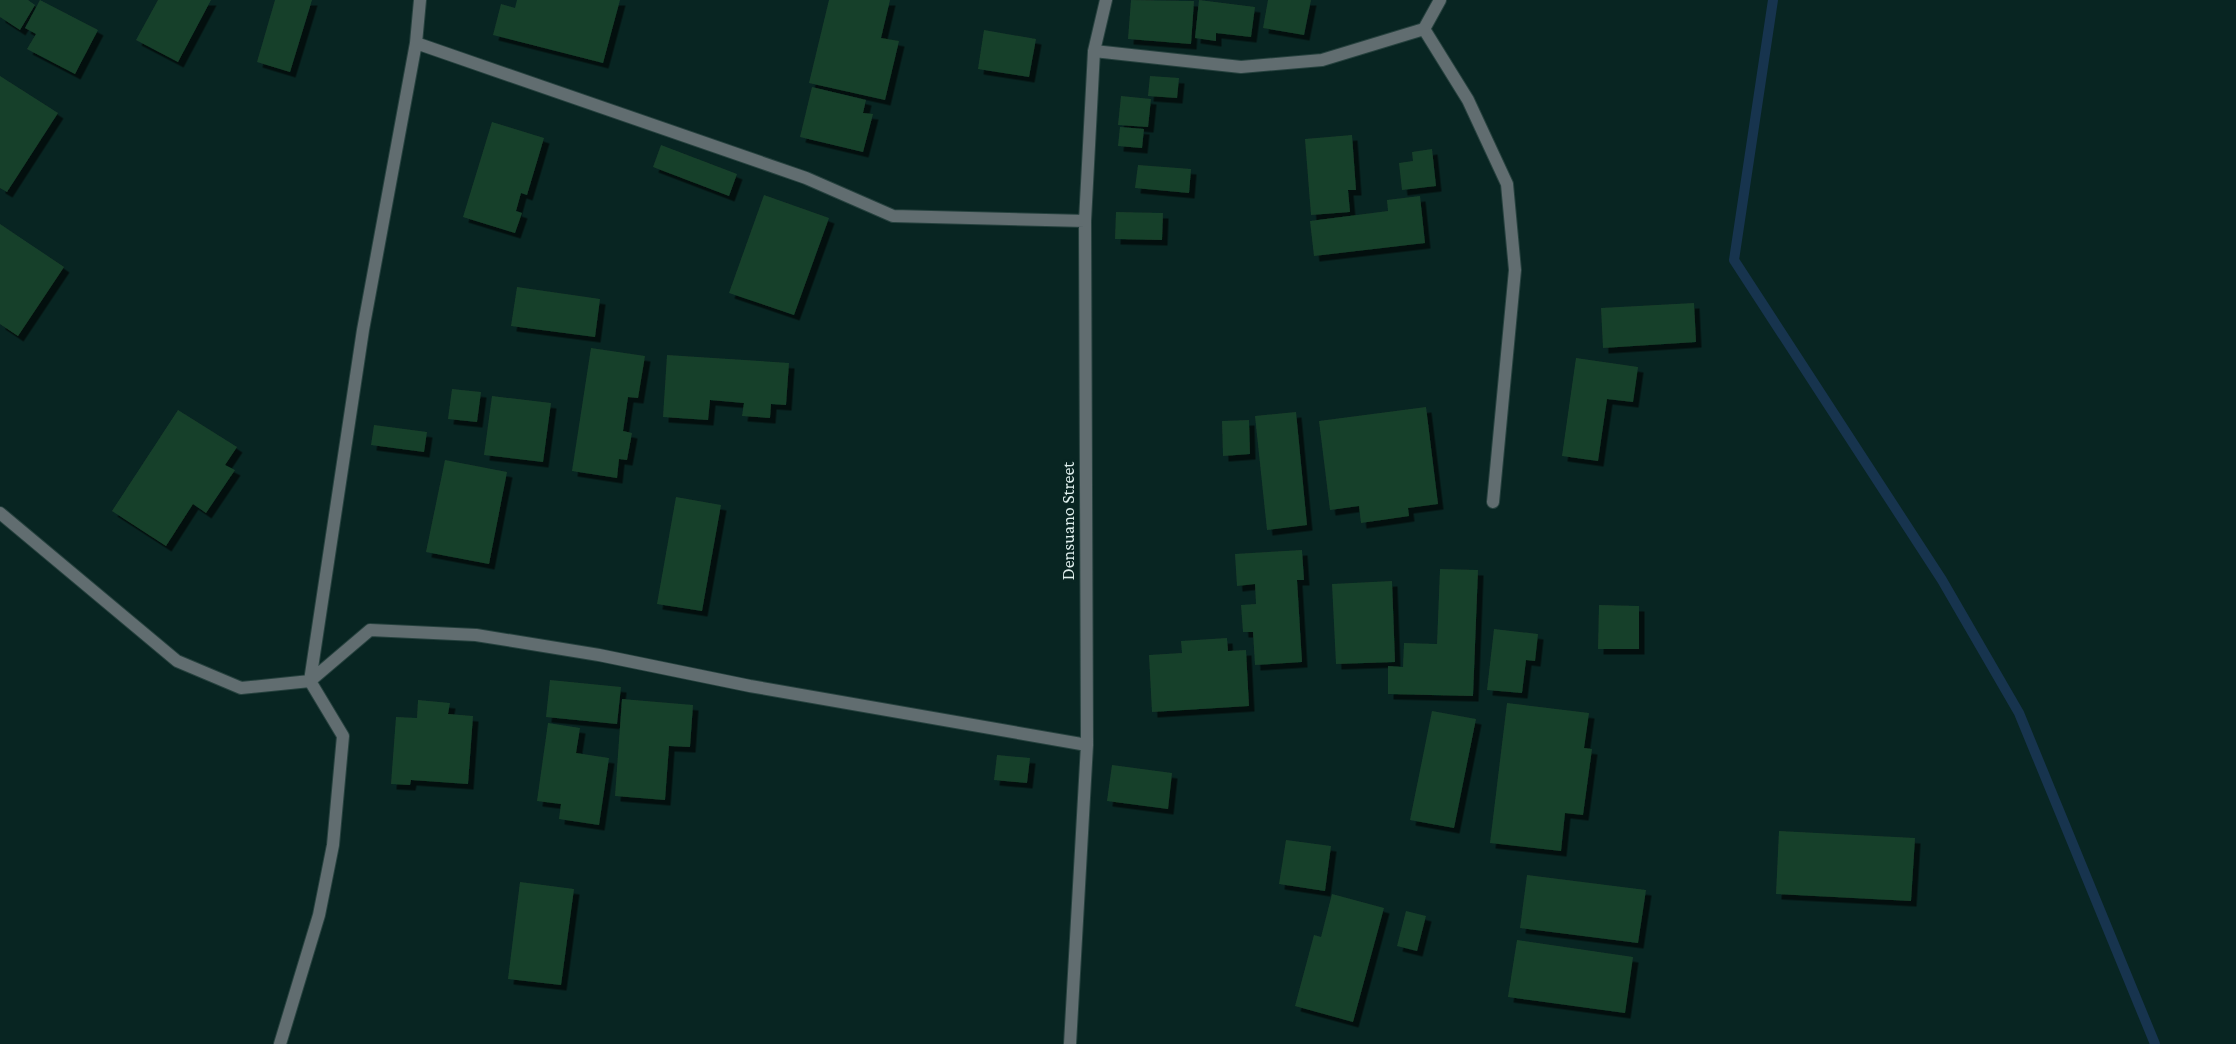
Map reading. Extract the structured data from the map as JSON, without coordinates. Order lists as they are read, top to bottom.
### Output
{
  "streets": {
    "street": ["Densuano Street"]
  }
}
